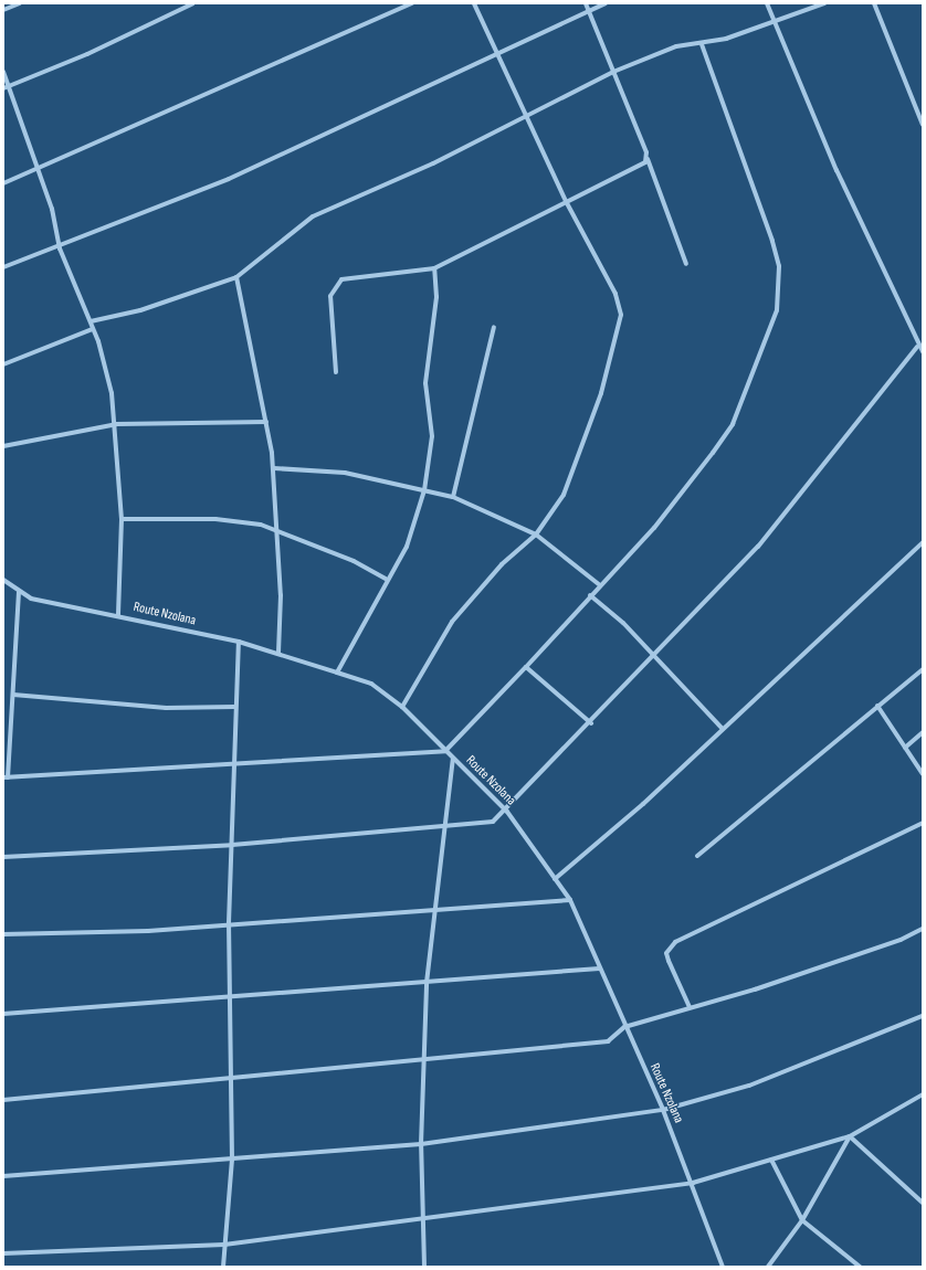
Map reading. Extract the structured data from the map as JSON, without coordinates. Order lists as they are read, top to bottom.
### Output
{
  "streets": {
    "street": ["Route Nzolana"]
  }
}
